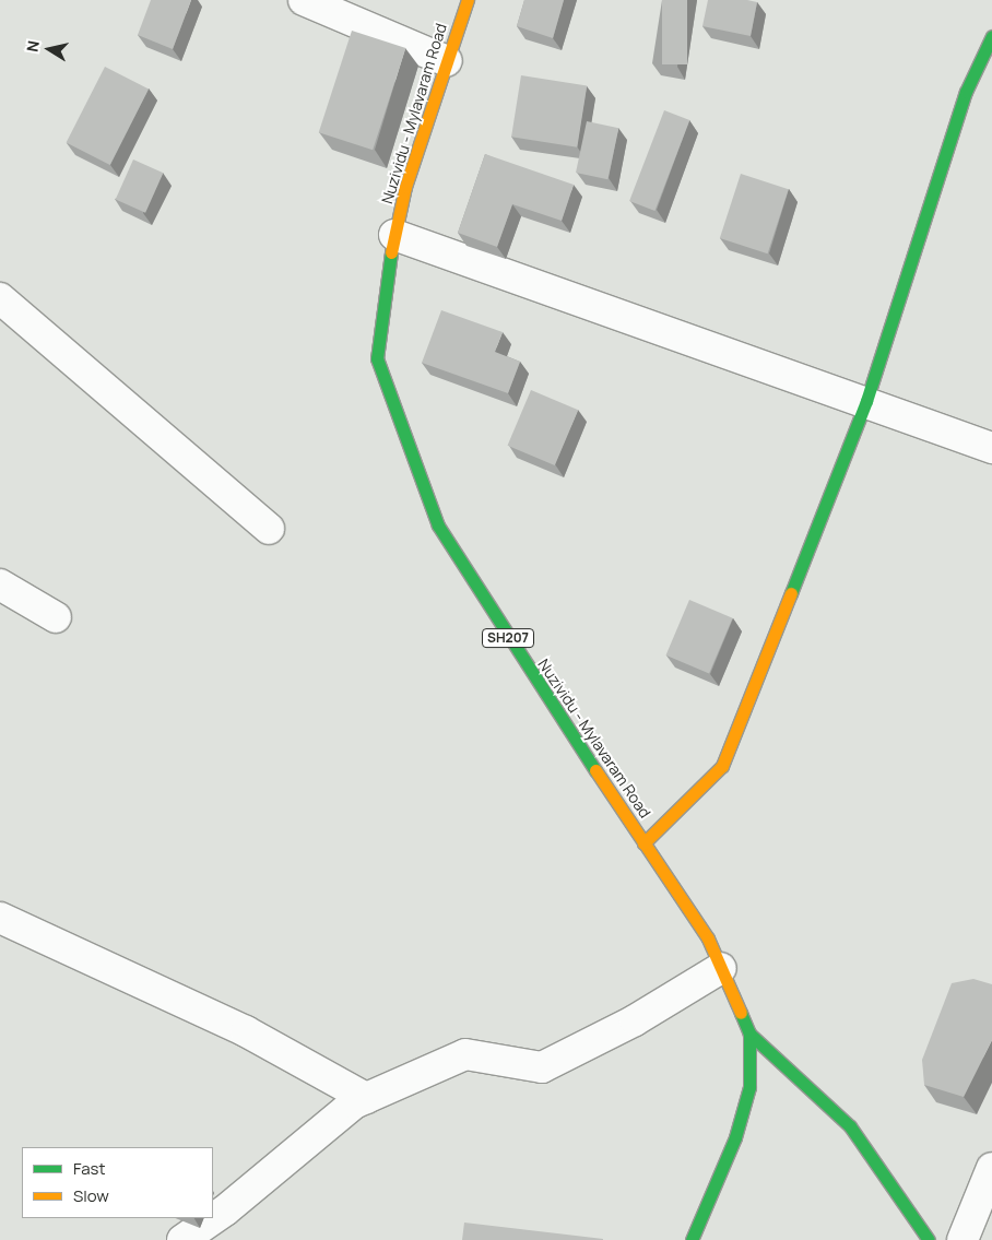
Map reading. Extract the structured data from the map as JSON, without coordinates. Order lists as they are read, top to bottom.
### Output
{
  "streets": {
    "main road": ["Nuzividu - Mylavaram Road", "SH207"]
  },
  "legend": ["Fast", "Slow"],
  "north": "left"
}
